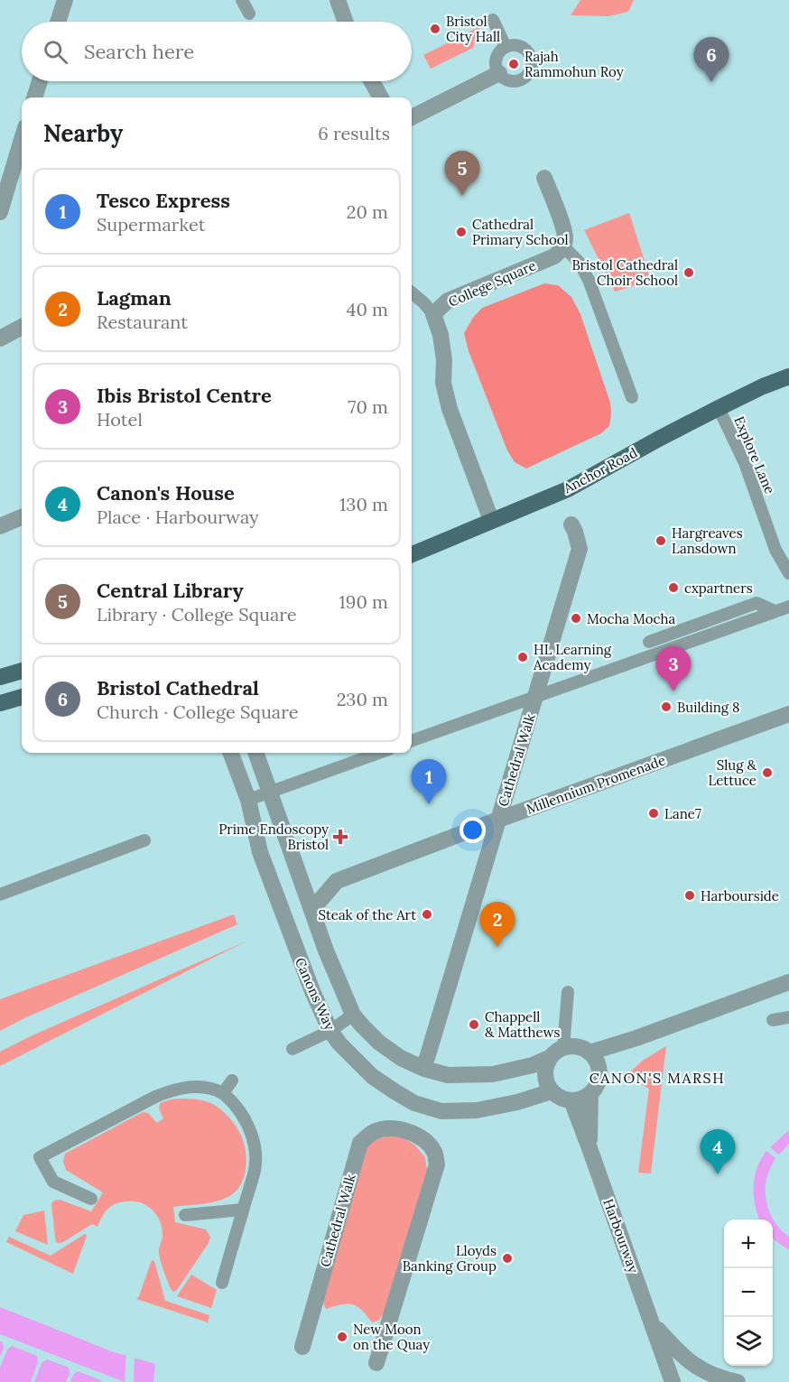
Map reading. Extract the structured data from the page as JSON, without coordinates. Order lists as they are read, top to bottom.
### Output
{
  "streets": {
    "main road": ["Anchor Road"],
    "street": [
      "College Square",
      "Cathedral Walk",
      "Millennium Promenade",
      "Canons Way",
      "Harbourway"
    ],
    "lane": ["Explore Lane"]
  },
  "crossings": [
    ["College Square", "Anchor Road"],
    ["Explore Lane", "Anchor Road"],
    ["Cathedral Walk", "Millennium Promenade"],
    ["Canons Way", "Harbourway"]
  ],
  "districts": ["CANON'S MARSH"],
  "places": {
    "other": [
      "Bristol City Hall",
      "Rajah Rammohun Roy",
      "Cathedral Primary School",
      "Bristol Cathedral Choir School",
      "Hargreaves Lansdown",
      "cxpartners",
      "Mocha Mocha",
      "HL Learning Academy",
      "Building 8",
      "Slug & Lettuce",
      "Lane7",
      "Harbourside",
      "Steak of the Art",
      "Chappell & Matthews",
      "Lloyds Banking Group",
      "New Moon on the Quay"
    ],
    "health": ["Prime Endoscopy Bristol"]
  },
  "page": {
    "search": "Search here",
    "pins": [
      "6",
      "5",
      "3",
      "1",
      "2",
      "4"
    ],
    "heading": ["Nearby", "6 results"],
    "list": [
      {
        "mark": "1",
        "name": "Tesco Express",
        "note": "Supermarket",
        "value": "20 m"
      },
      {
        "mark": "2",
        "name": "Lagman",
        "note": "Restaurant",
        "value": "40 m"
      },
      {
        "mark": "3",
        "name": "Ibis Bristol Centre",
        "note": "Hotel",
        "value": "70 m"
      },
      {
        "mark": "4",
        "name": "Canon's House",
        "note": "Place · Harbourway",
        "value": "130 m"
      },
      {
        "mark": "5",
        "name": "Central Library",
        "note": "Library · College Square",
        "value": "190 m"
      },
      {
        "mark": "6",
        "name": "Bristol Cathedral",
        "note": "Church · College Square",
        "value": "230 m"
      }
    ],
    "map_buttons": ["+", "−"]
  }
}
